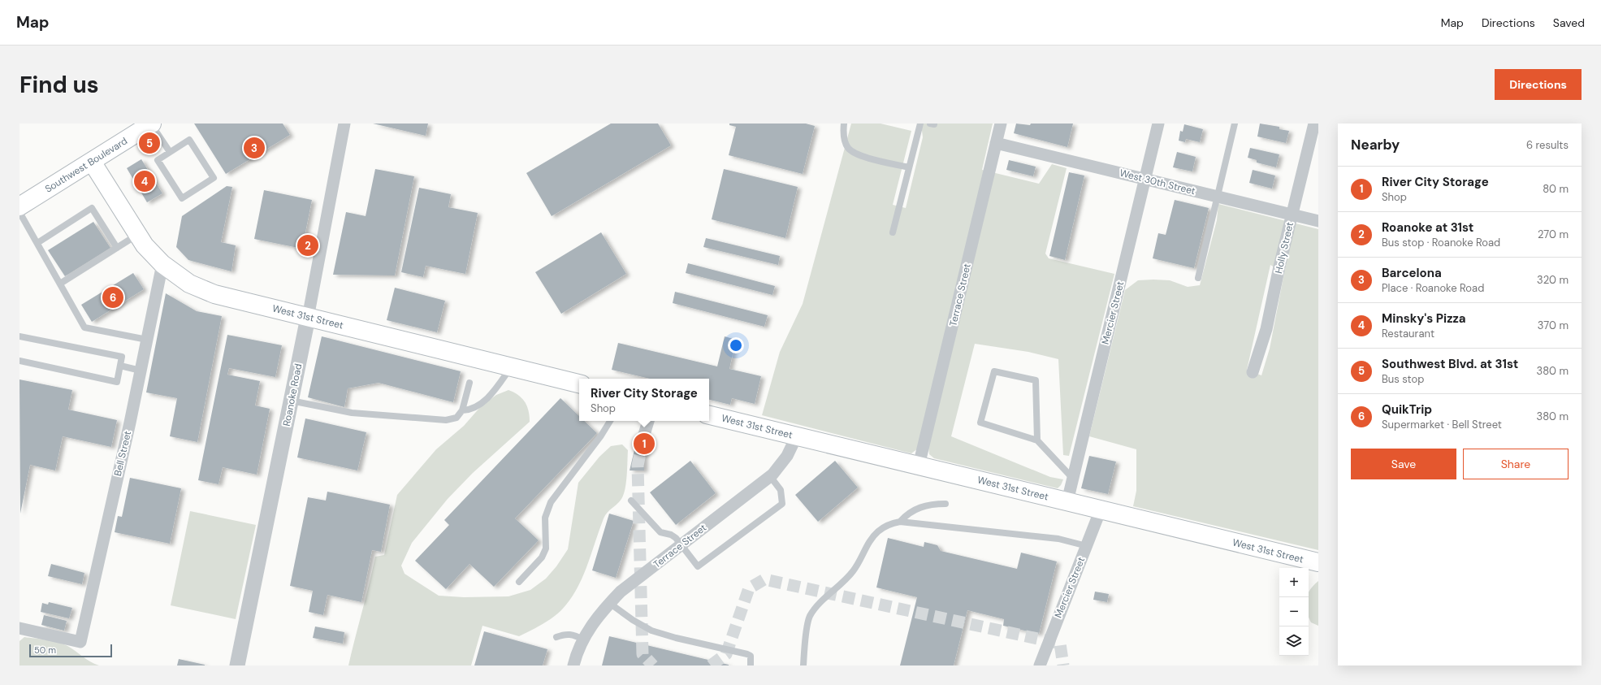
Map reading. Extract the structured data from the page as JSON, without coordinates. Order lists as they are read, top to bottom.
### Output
{
  "streets": {
    "main road": ["Southwest Boulevard", "West 31st Street"],
    "street": [
      "West 30th Street",
      "Holly Street",
      "Terrace Street",
      "Mercier Street",
      "Roanoke Road",
      "Bell Street"
    ]
  },
  "crossings": [
    ["Southwest Boulevard", "West 31st Street"],
    ["West 30th Street", "Holly Street"],
    ["West 30th Street", "Terrace Street"],
    ["West 30th Street", "Mercier Street"],
    ["Terrace Street", "West 31st Street"],
    ["Mercier Street", "West 31st Street"],
    ["West 31st Street", "Roanoke Road"],
    ["West 31st Street", "Bell Street"]
  ],
  "scale_bar": "50 m",
  "page": {
    "header": "Map",
    "nav": ["Map", "Directions", "Saved"],
    "buttons": [
      "Directions",
      ["Save", "Share"]
    ],
    "title": "Find us",
    "heading": ["Nearby", "6 results"],
    "pins": [
      "5",
      "3",
      "4",
      "2",
      "6",
      "1"
    ],
    "list": [
      {
        "mark": "1",
        "name": "River City Storage",
        "note": "Shop",
        "value": "80 m"
      },
      {
        "mark": "2",
        "name": "Roanoke at 31st",
        "note": "Bus stop · Roanoke Road",
        "value": "270 m"
      },
      {
        "mark": "3",
        "name": "Barcelona",
        "note": "Place · Roanoke Road",
        "value": "320 m"
      },
      {
        "mark": "4",
        "name": "Minsky's Pizza",
        "note": "Restaurant",
        "value": "370 m"
      },
      {
        "mark": "5",
        "name": "Southwest Blvd. at 31st",
        "note": "Bus stop",
        "value": "380 m"
      },
      {
        "mark": "6",
        "name": "QuikTrip",
        "note": "Supermarket · Bell Street",
        "value": "380 m"
      }
    ],
    "popup": ["River City Storage", "Shop"],
    "map_buttons": ["+", "−"],
    "scale": "50 m"
  }
}
